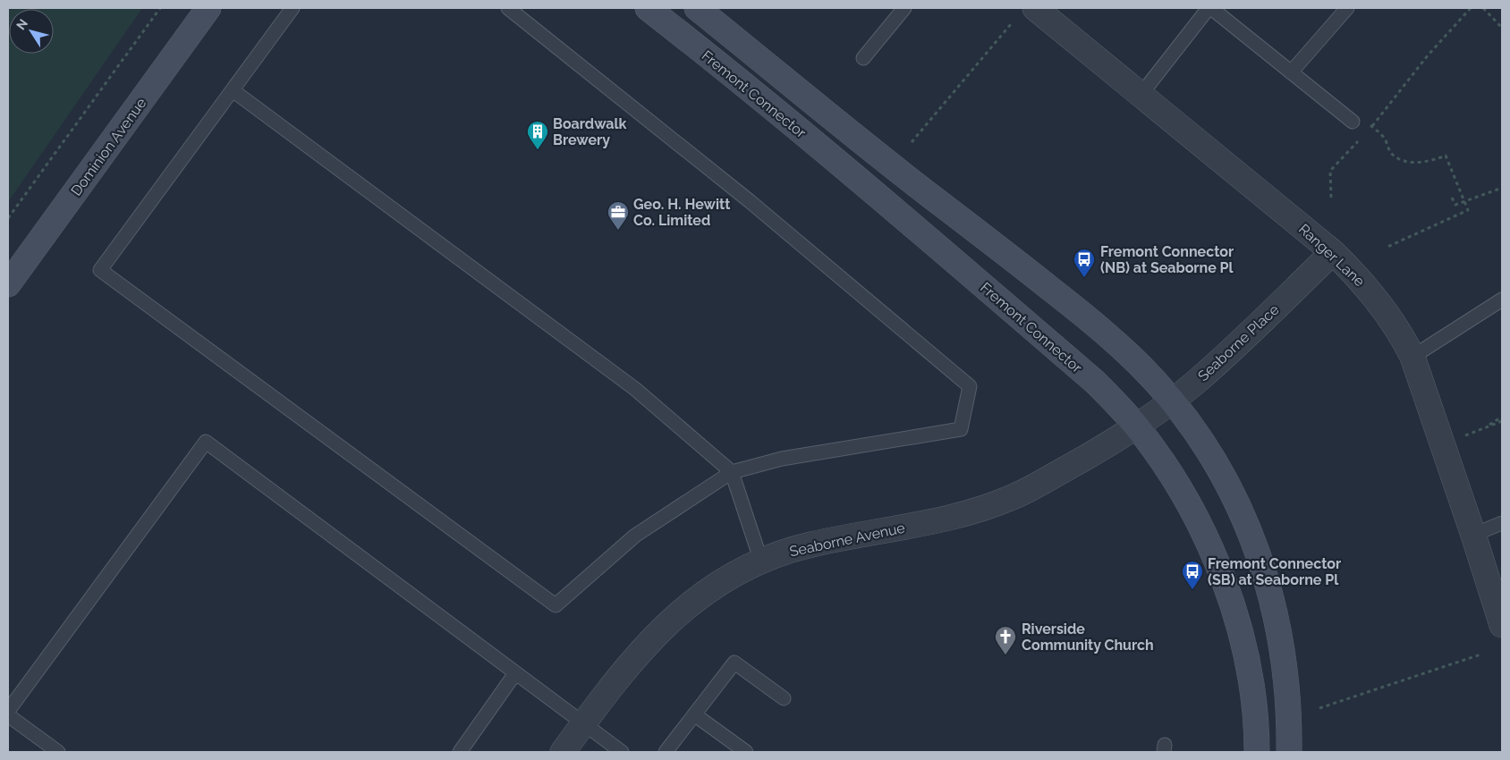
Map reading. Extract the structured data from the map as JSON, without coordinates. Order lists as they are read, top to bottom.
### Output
{
  "streets": {
    "main road": ["Fremont Connector", "Dominion Avenue"],
    "street": ["Ranger Lane", "Seaborne Place", "Seaborne Avenue"]
  },
  "crossings": [
    ["Fremont Connector", "Seaborne Place"],
    ["Fremont Connector", "Seaborne Avenue"],
    ["Ranger Lane", "Seaborne Place"],
    ["Seaborne Place", "Seaborne Avenue"]
  ],
  "places": {
    "building": ["Boardwalk Brewery"],
    "office": ["Geo. H. Hewitt Co. Limited"],
    "bus stop": ["Fremont Connector (NB) at Seaborne Pl", "Fremont Connector (SB) at Seaborne Pl"],
    "church": ["Riverside Community Church"]
  },
  "north": "top left"
}
